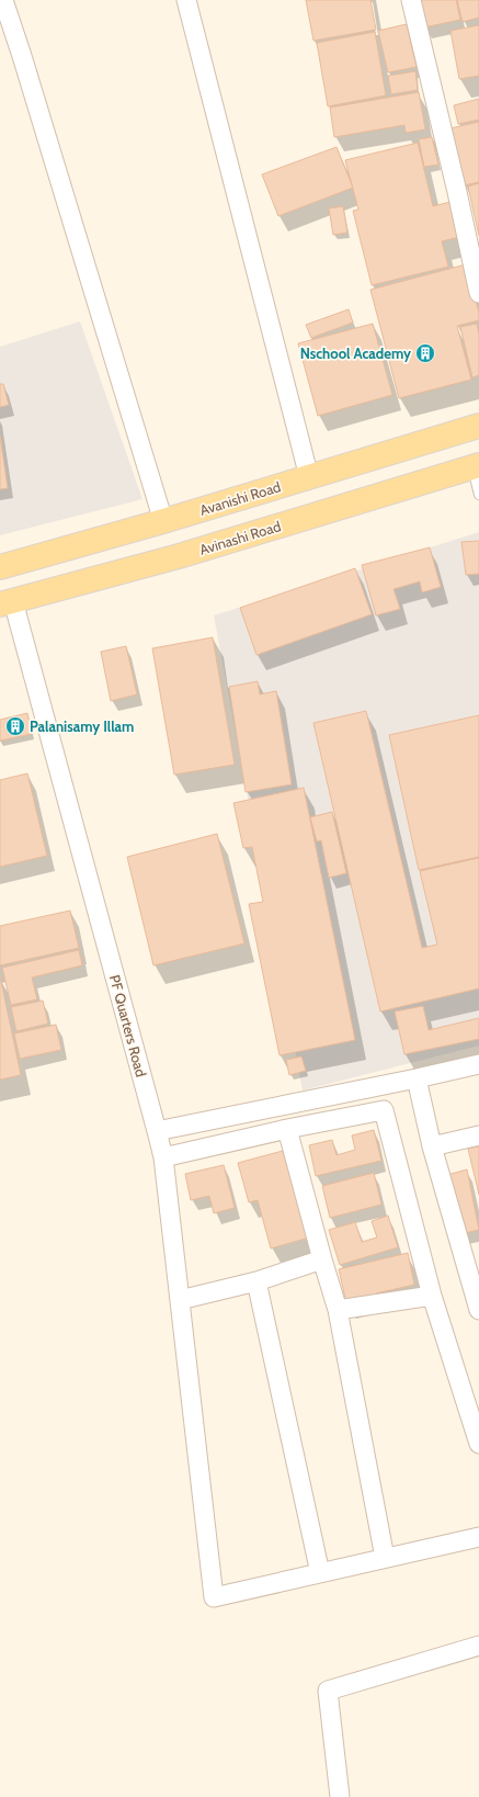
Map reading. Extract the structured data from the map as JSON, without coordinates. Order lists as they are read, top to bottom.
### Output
{
  "streets": {
    "main road": ["Avanishi Road", "Avinashi Road"],
    "street": ["PF Quarters Road"]
  },
  "crossings": [
    ["Avinashi Road", "PF Quarters Road"]
  ],
  "places": {
    "building": ["Nschool Academy", "Palanisamy Illam"]
  }
}
